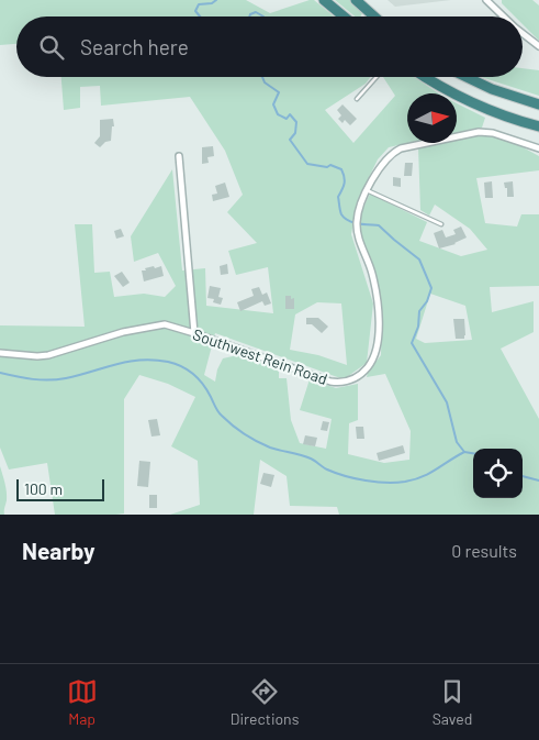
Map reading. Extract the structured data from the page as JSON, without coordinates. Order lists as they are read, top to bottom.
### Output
{
  "streets": {
    "street": ["Southwest Rein Road"]
  },
  "scale_bar": "100 m",
  "north": "right",
  "page": {
    "search": "Search here",
    "scale": "100 m",
    "heading": ["Nearby", "0 results"],
    "nav": ["Map", "Directions", "Saved"]
  }
}
